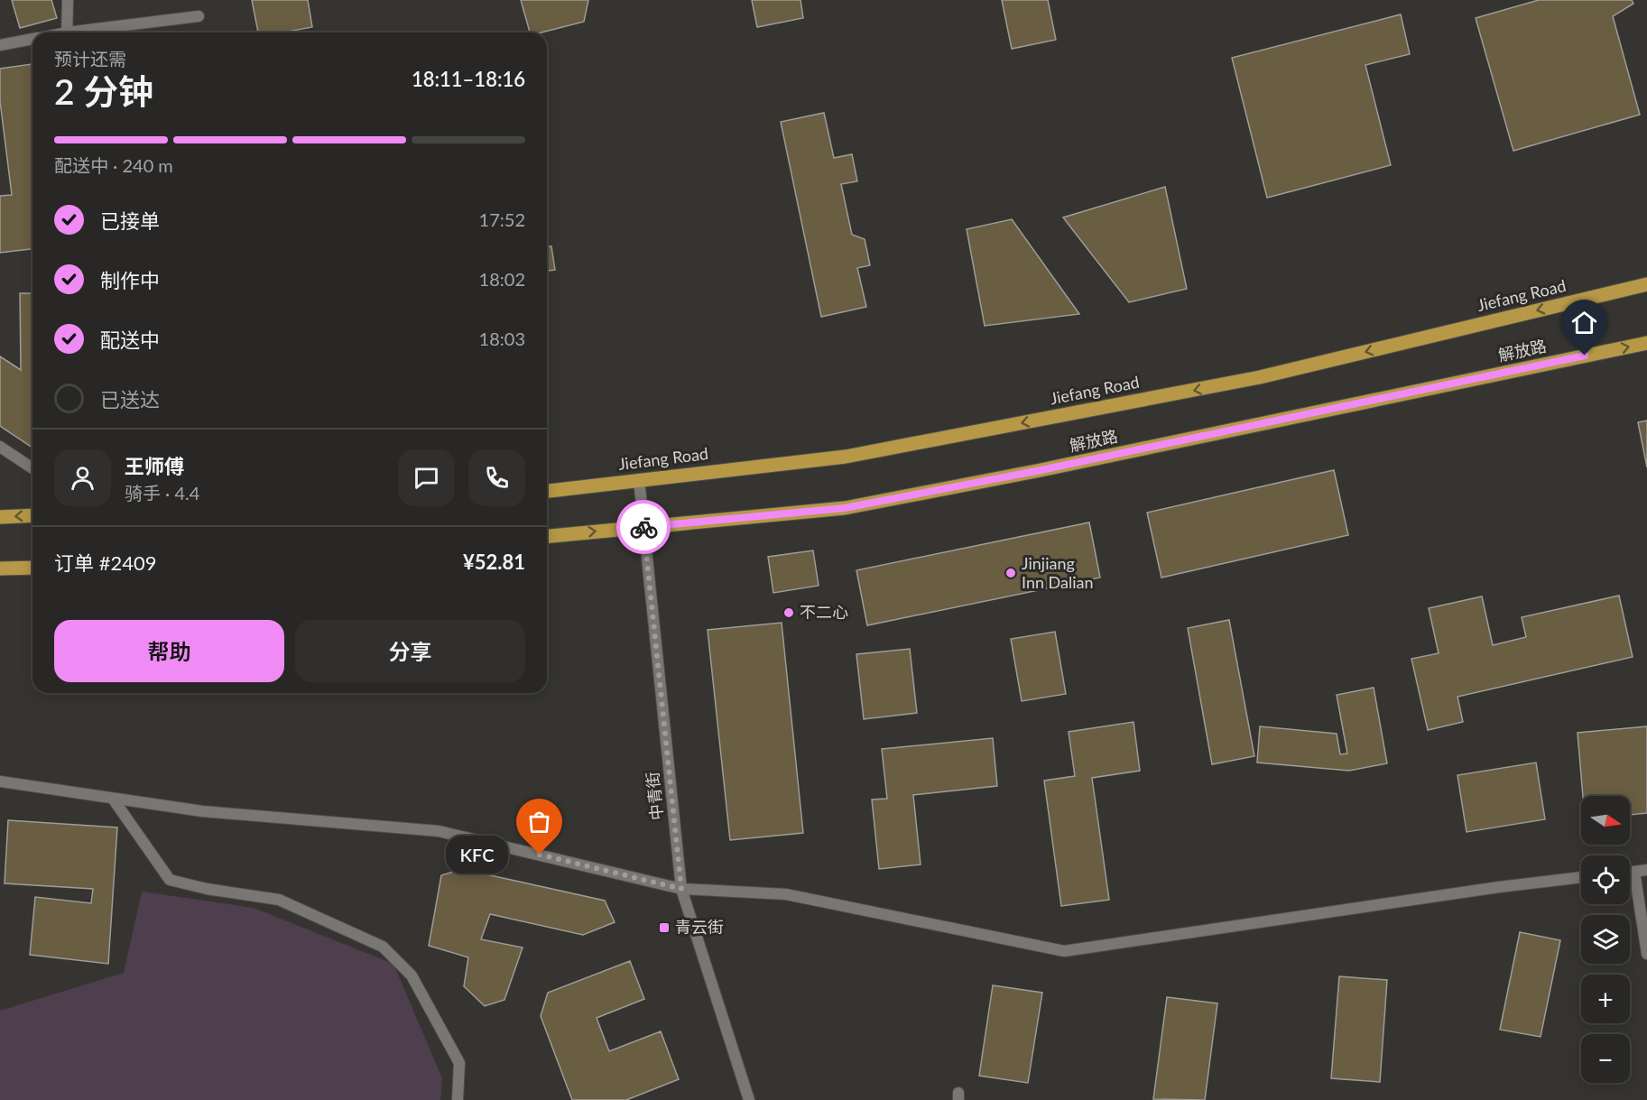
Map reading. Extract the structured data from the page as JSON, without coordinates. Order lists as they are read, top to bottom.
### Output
{
  "streets": {
    "main road": ["Jiefang Road", "解放路"],
    "street": ["中青街"]
  },
  "crossings": [
    ["Jiefang Road", "中青街"],
    ["解放路", "中青街"]
  ],
  "one_way": ["Jiefang Road", "解放路"],
  "places": {
    "other": ["Jinjiang Inn Dalian", "不二心", "KFC"],
    "transit": ["青云街"]
  },
  "north": "right",
  "page": {
    "heading": ["2 分钟", "预计还需", "18:11–18:16"],
    "panel": [
      "王师傅",
      "骑手 · 4.4",
      "订单 #2409",
      "¥52.81"
    ],
    "bar": "配送中 · 240 m",
    "list": [
      ["已接单", "17:52"],
      ["制作中", "18:02"],
      ["配送中", "18:03"],
      "已送达"
    ],
    "buttons": ["帮助", "分享"],
    "map_buttons": ["+", "−"],
    "bubble": "KFC"
  }
}
